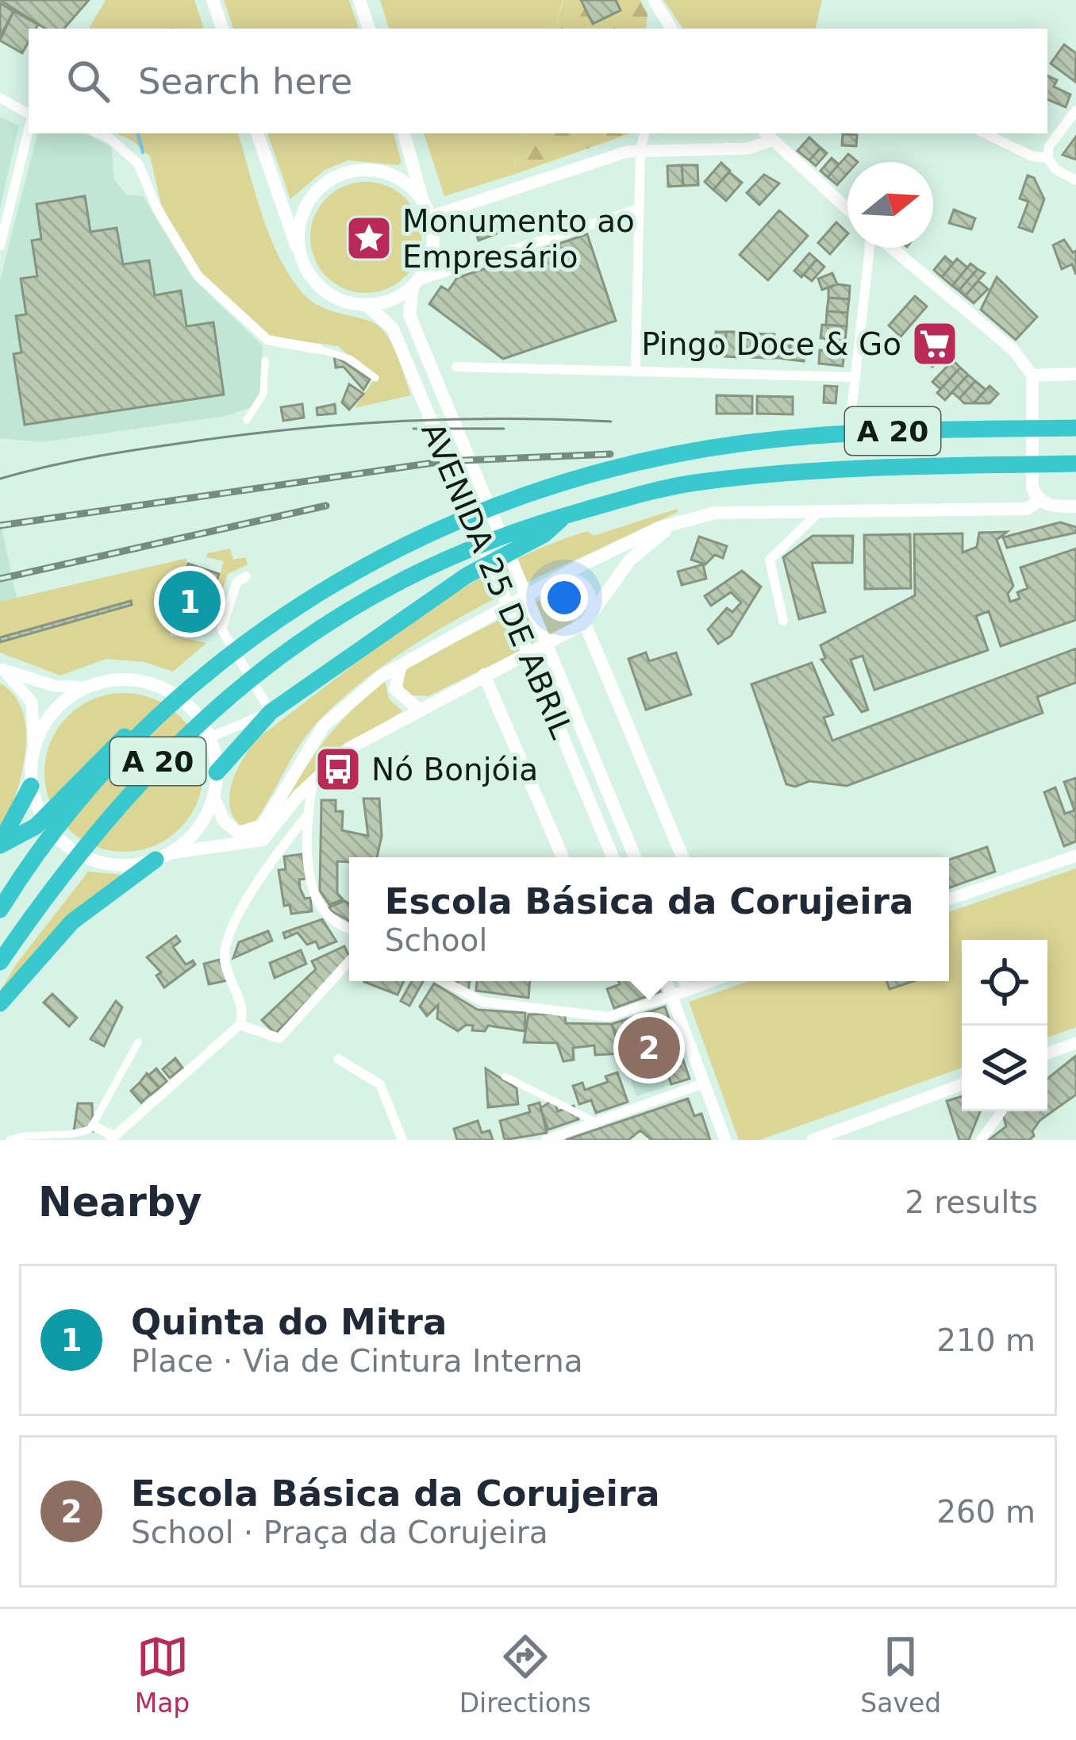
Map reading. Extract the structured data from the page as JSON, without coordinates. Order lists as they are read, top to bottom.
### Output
{
  "streets": {
    "highway": ["A 20"],
    "main road": ["AVENIDA 25 DE ABRIL"]
  },
  "places": {
    "place": ["Monumento ao Empresário"],
    "supermarket": ["Pingo Doce & Go"],
    "bus stop": ["Nó Bonjóia"]
  },
  "north": "right",
  "page": {
    "search": "Search here",
    "pins": ["1", "2"],
    "popup": ["Escola Básica da Corujeira", "School"],
    "heading": ["Nearby", "2 results"],
    "list": [
      {
        "mark": "1",
        "name": "Quinta do Mitra",
        "note": "Place · Via de Cintura Interna",
        "value": "210 m"
      },
      {
        "mark": "2",
        "name": "Escola Básica da Corujeira",
        "note": "School · Praça da Corujeira",
        "value": "260 m"
      }
    ],
    "nav": ["Map", "Directions", "Saved"]
  }
}
